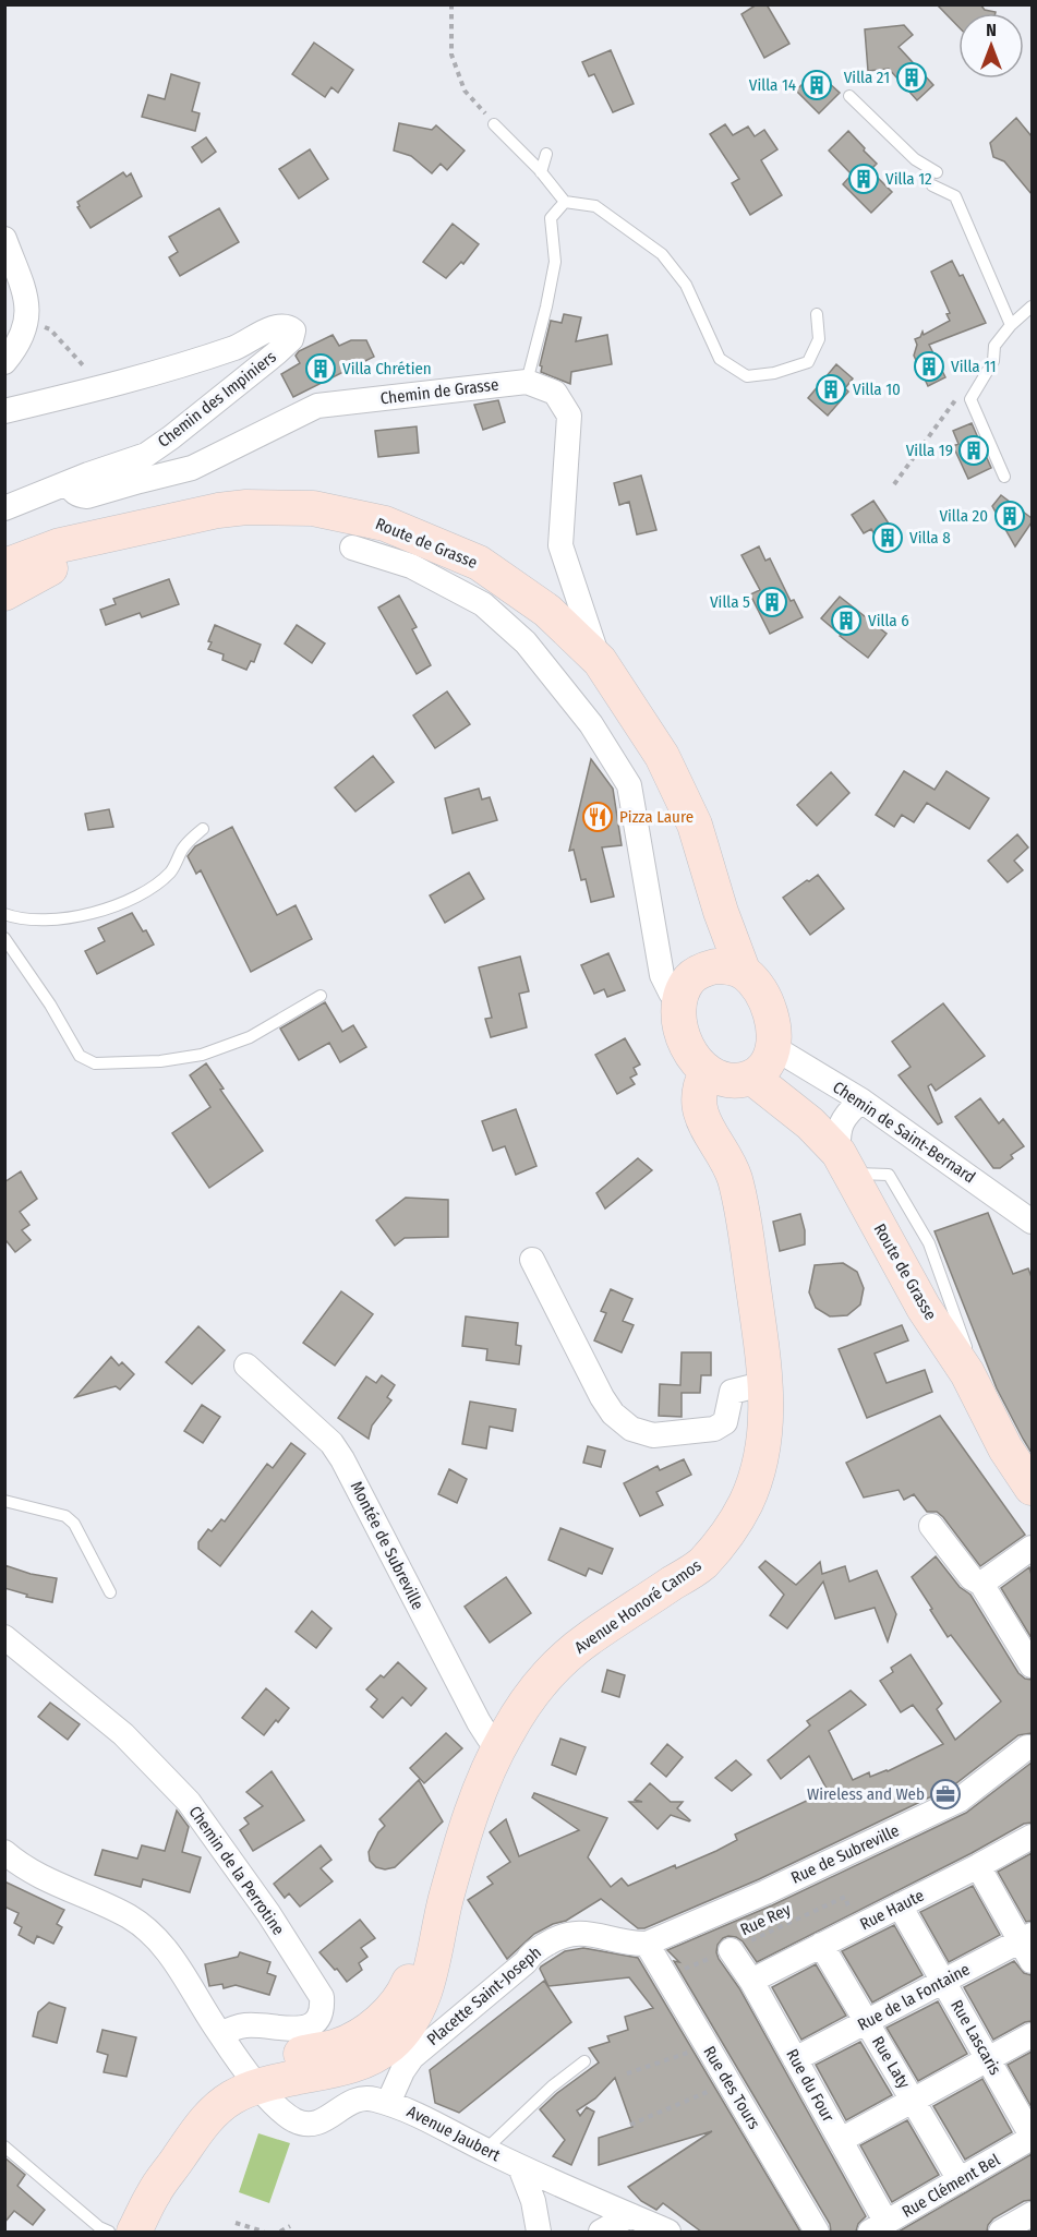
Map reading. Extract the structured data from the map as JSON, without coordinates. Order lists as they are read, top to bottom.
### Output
{
  "streets": {
    "main road": ["Route de Grasse", "Avenue Honoré Camos"],
    "street": [
      "Chemin de Grasse",
      "Chemin des Impiniers",
      "Chemin de Saint-Bernard",
      "Montée de Subreville",
      "Rue de Subreville",
      "Chemin de la Perrotine",
      "Rue Haute",
      "Placette Saint-Joseph",
      "Rue de la Fontaine",
      "Rue Lascaris",
      "Rue Laty",
      "Rue du Four",
      "Rue des Tours",
      "Avenue Jaubert",
      "Rue Clément Bel"
    ],
    "path": ["Rue Rey"]
  },
  "crossings": [
    ["Chemin de Grasse", "Chemin des Impiniers"],
    ["Route de Grasse", "Chemin de Saint-Bernard"],
    ["Route de Grasse", "Avenue Honoré Camos"],
    ["Chemin de Saint-Bernard", "Avenue Honoré Camos"],
    ["Montée de Subreville", "Avenue Honoré Camos"],
    ["Avenue Honoré Camos", "Avenue Jaubert"],
    ["Rue de Subreville", "Placette Saint-Joseph"],
    ["Rue de Subreville", "Rue des Tours"],
    ["Rue Haute", "Rue Rey"],
    ["Rue Haute", "Rue Lascaris"],
    ["Rue Haute", "Rue Laty"],
    ["Rue Haute", "Rue du Four"],
    ["Rue Rey", "Rue du Four"],
    ["Rue Rey", "Rue des Tours"],
    ["Placette Saint-Joseph", "Rue des Tours"],
    ["Placette Saint-Joseph", "Avenue Jaubert"],
    ["Rue de la Fontaine", "Rue Lascaris"],
    ["Rue de la Fontaine", "Rue Laty"],
    ["Rue de la Fontaine", "Rue du Four"],
    ["Rue Lascaris", "Rue Clément Bel"],
    ["Rue Laty", "Rue Clément Bel"],
    ["Rue du Four", "Rue Clément Bel"]
  ],
  "places": {
    "building": [
      "Villa 21",
      "Villa 14",
      "Villa 12",
      "Villa 11",
      "Villa Chrétien",
      "Villa 10",
      "Villa 19",
      "Villa 20",
      "Villa 8",
      "Villa 5",
      "Villa 6"
    ],
    "restaurant": ["Pizza Laure"],
    "office": ["Wireless and Web"]
  },
  "north": "top"
}
